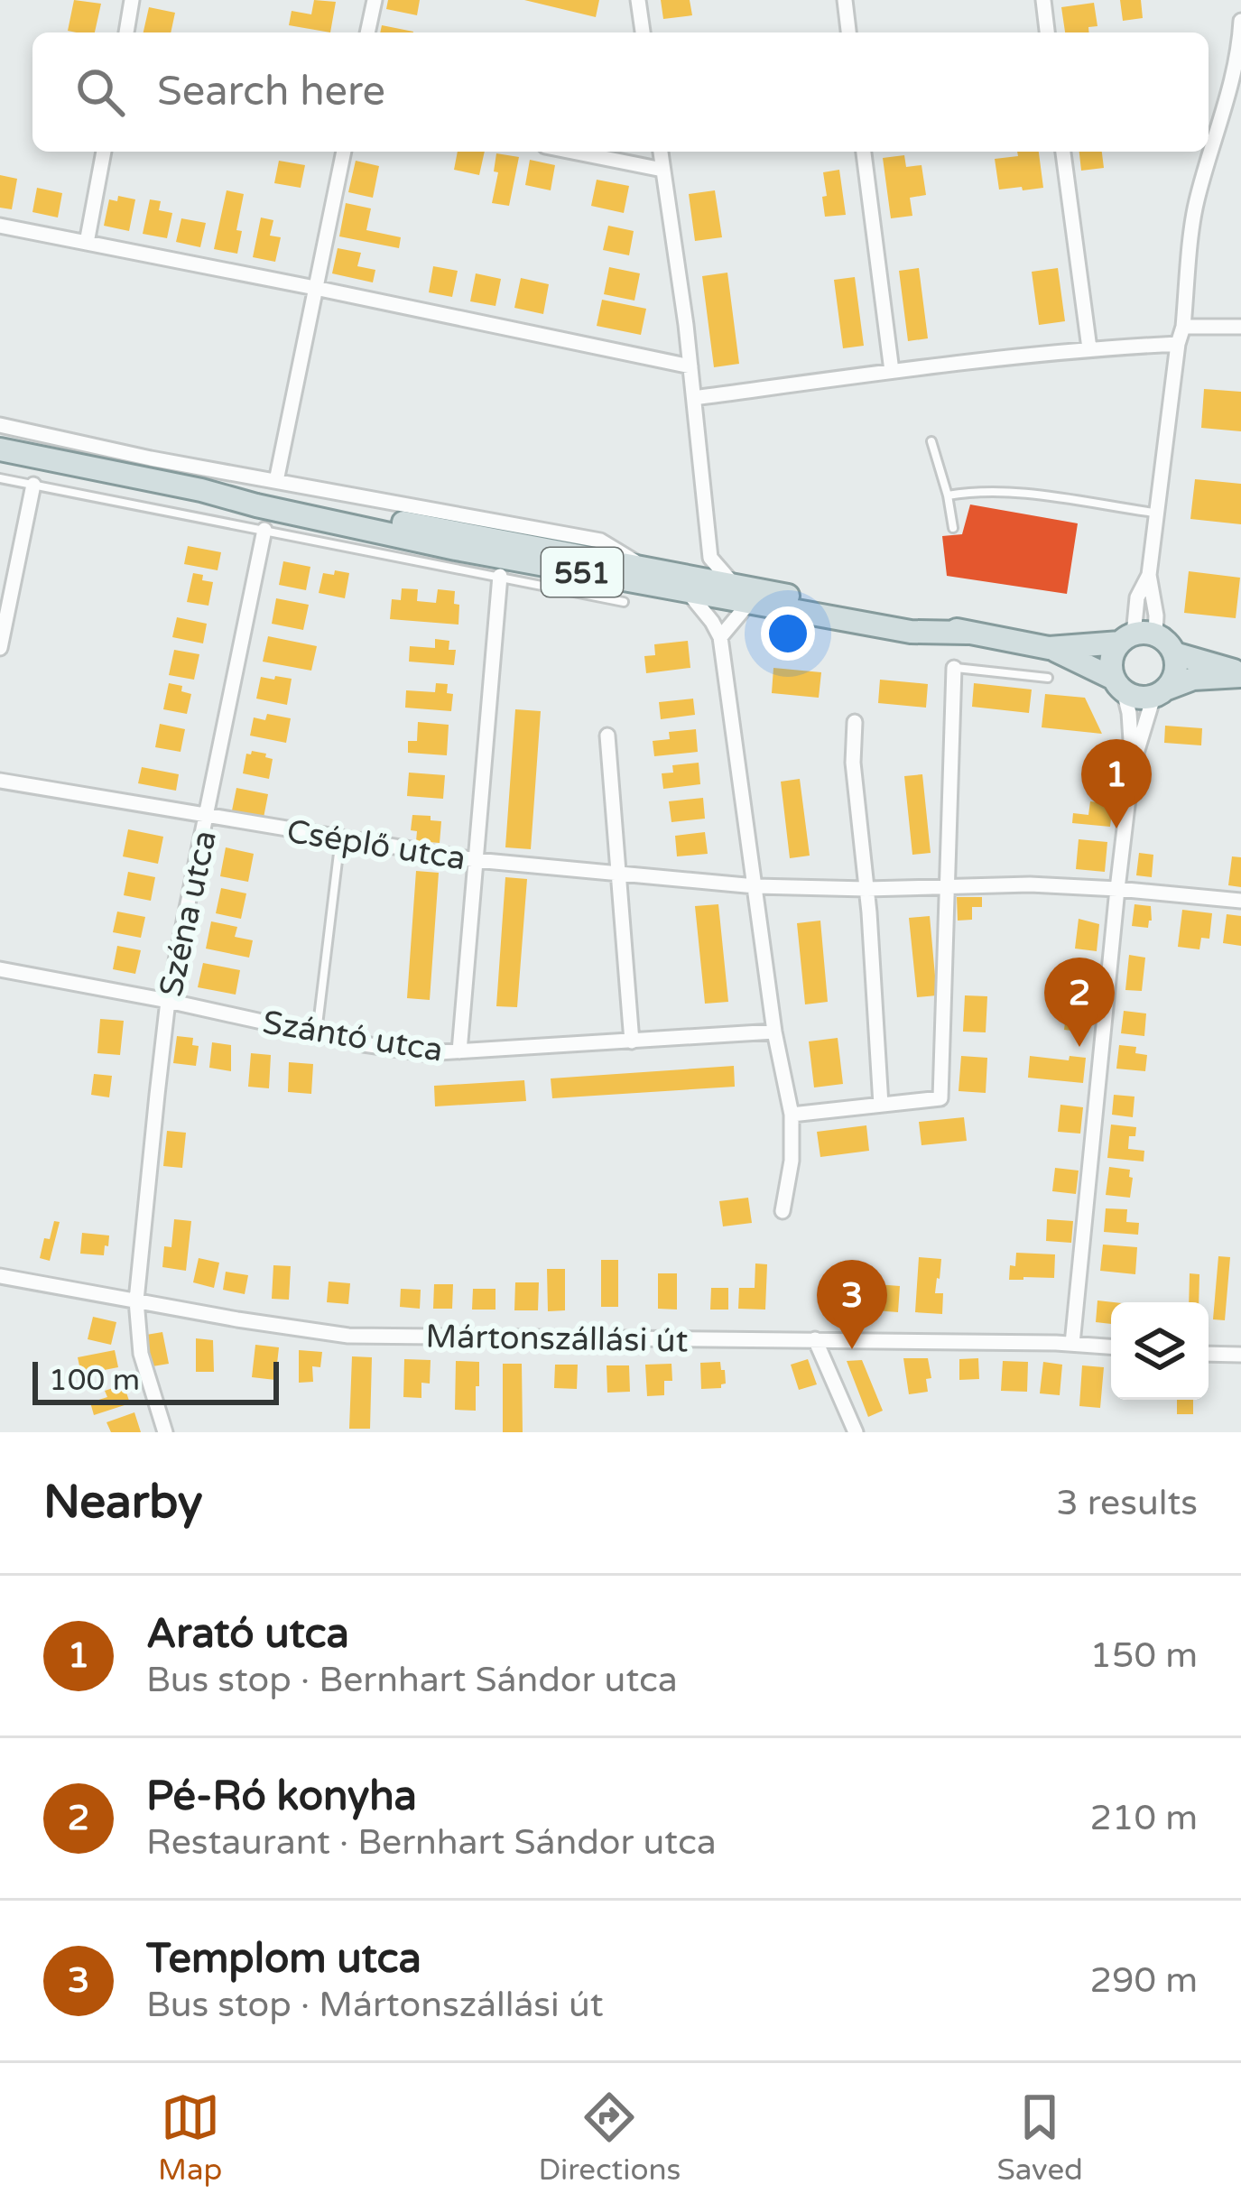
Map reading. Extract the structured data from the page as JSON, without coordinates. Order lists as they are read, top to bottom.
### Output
{
  "streets": {
    "main road": ["551"],
    "street": [
      "Cséplő utca",
      "Széna utca",
      "Szántó utca",
      "Mártonszállási út"
    ]
  },
  "crossings": [
    ["Cséplő utca", "Széna utca"],
    ["Széna utca", "Szántó utca"],
    ["Széna utca", "Mártonszállási út"]
  ],
  "scale_bar": "100 m",
  "page": {
    "search": "Search here",
    "pins": ["1", "2", "3"],
    "scale": "100 m",
    "heading": ["Nearby", "3 results"],
    "list": [
      {
        "mark": "1",
        "name": "Arató utca",
        "note": "Bus stop · Bernhart Sándor utca",
        "value": "150 m"
      },
      {
        "mark": "2",
        "name": "Pé-Ró konyha",
        "note": "Restaurant · Bernhart Sándor utca",
        "value": "210 m"
      },
      {
        "mark": "3",
        "name": "Templom utca",
        "note": "Bus stop · Mártonszállási út",
        "value": "290 m"
      }
    ],
    "nav": ["Map", "Directions", "Saved"]
  }
}
